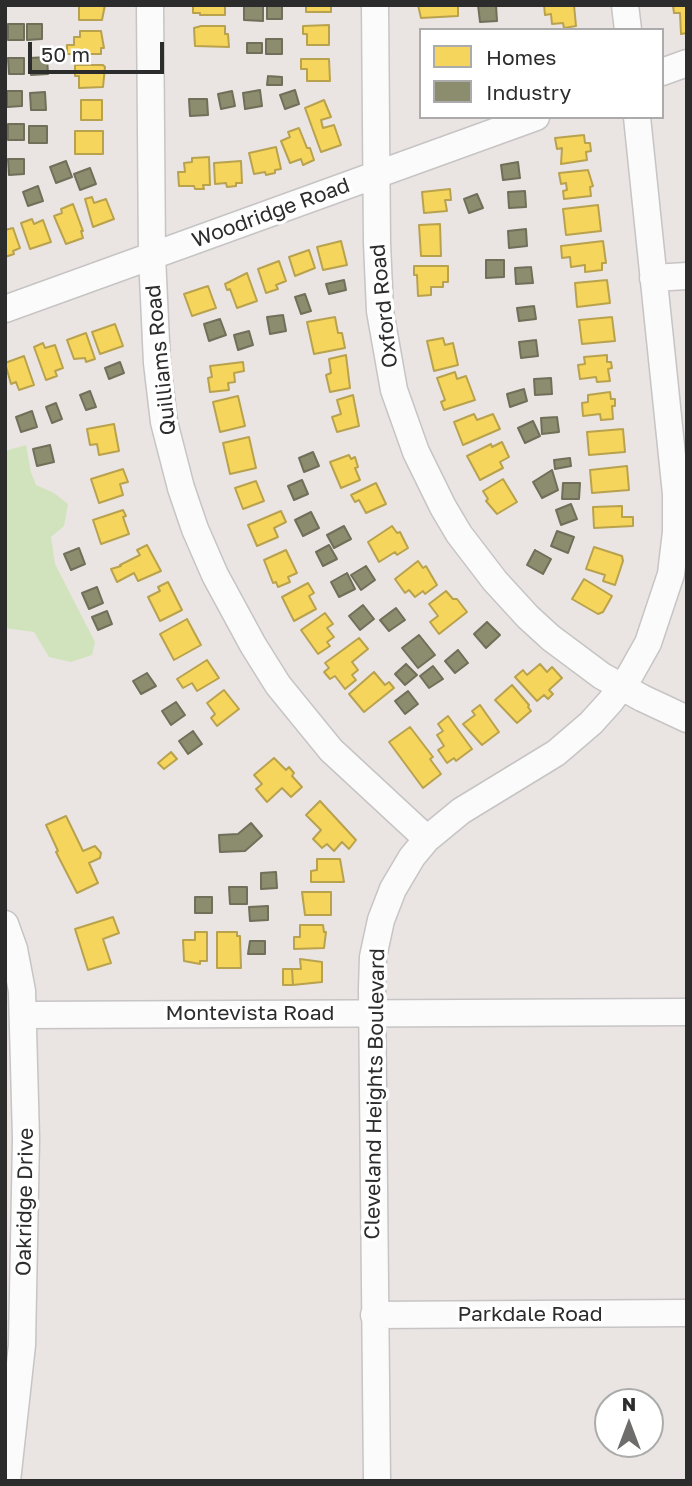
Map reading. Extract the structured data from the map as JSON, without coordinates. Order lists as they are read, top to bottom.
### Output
{
  "streets": {
    "street": [
      "Woodridge Road",
      "Oxford Road",
      "Quilliams Road",
      "Montevista Road",
      "Cleveland Heights Boulevard",
      "Oakridge Drive",
      "Parkdale Road"
    ]
  },
  "crossings": [
    ["Woodridge Road", "Oxford Road"],
    ["Woodridge Road", "Quilliams Road"],
    ["Oxford Road", "Cleveland Heights Boulevard"],
    ["Quilliams Road", "Cleveland Heights Boulevard"],
    ["Montevista Road", "Cleveland Heights Boulevard"],
    ["Montevista Road", "Oakridge Drive"],
    ["Cleveland Heights Boulevard", "Parkdale Road"]
  ],
  "legend": ["Homes", "Industry"],
  "scale_bar": "50 m",
  "north": "top"
}
